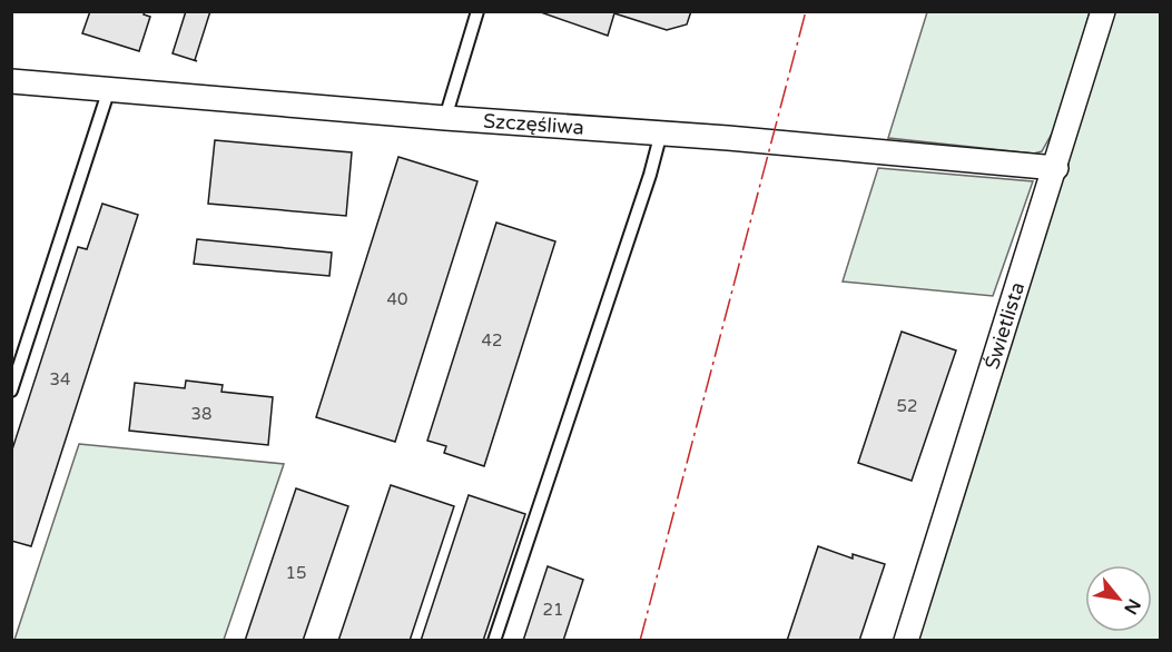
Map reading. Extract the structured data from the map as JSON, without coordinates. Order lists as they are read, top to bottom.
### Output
{
  "streets": {
    "street": ["Szczęśliwa", "Świetlista"]
  },
  "crossings": [
    ["Szczęśliwa", "Świetlista"]
  ],
  "house_numbers": [
    "40",
    "42",
    "34",
    "52",
    "38",
    "15",
    "21"
  ],
  "north": "bottom right"
}
